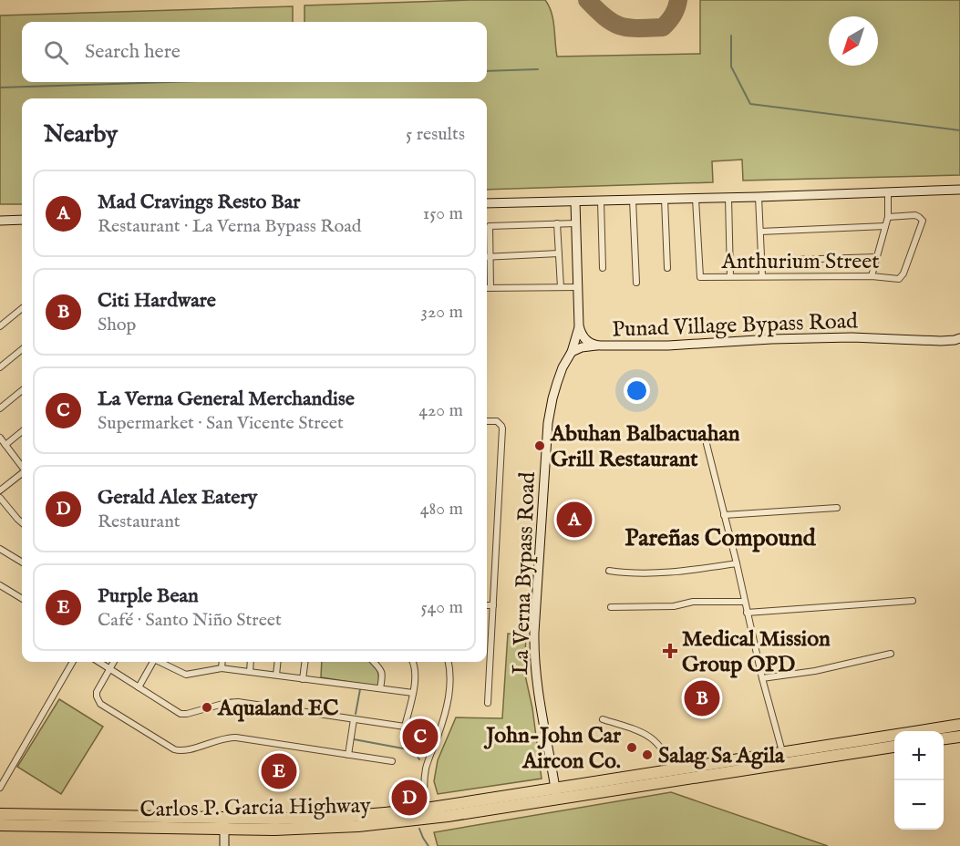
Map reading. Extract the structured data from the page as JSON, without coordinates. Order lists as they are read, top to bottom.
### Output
{
  "streets": {
    "highway": ["Carlos P. Garcia Highway"],
    "main road": ["Punad Village Bypass Road", "La Verna Bypass Road"],
    "street": ["Anthurium Street"]
  },
  "crossings": [
    ["Punad Village Bypass Road", "La Verna Bypass Road"],
    ["La Verna Bypass Road", "Carlos P. Garcia Highway"]
  ],
  "districts": ["Pareñas Compound"],
  "places": {
    "other": [
      "Abuhan Balbacuahan Grill Restaurant",
      "Aqualand EC",
      "John-John Car Aircon Co.",
      "Salag Sa Agila"
    ],
    "health": ["Medical Mission Group OPD"]
  },
  "north": "bottom left",
  "page": {
    "search": "Search here",
    "heading": ["Nearby", "5 results"],
    "list": [
      {
        "mark": "A",
        "name": "Mad Cravings Resto Bar",
        "note": "Restaurant · La Verna Bypass Road",
        "value": "150 m"
      },
      {
        "mark": "B",
        "name": "Citi Hardware",
        "note": "Shop",
        "value": "320 m"
      },
      {
        "mark": "C",
        "name": "La Verna General Merchandise",
        "note": "Supermarket · San Vicente Street",
        "value": "420 m"
      },
      {
        "mark": "D",
        "name": "Gerald Alex Eatery",
        "note": "Restaurant",
        "value": "480 m"
      },
      {
        "mark": "E",
        "name": "Purple Bean",
        "note": "Café · Santo Niño Street",
        "value": "540 m"
      }
    ],
    "pins": [
      "A",
      "B",
      "C",
      "E",
      "D"
    ],
    "map_buttons": ["+", "−"]
  }
}
